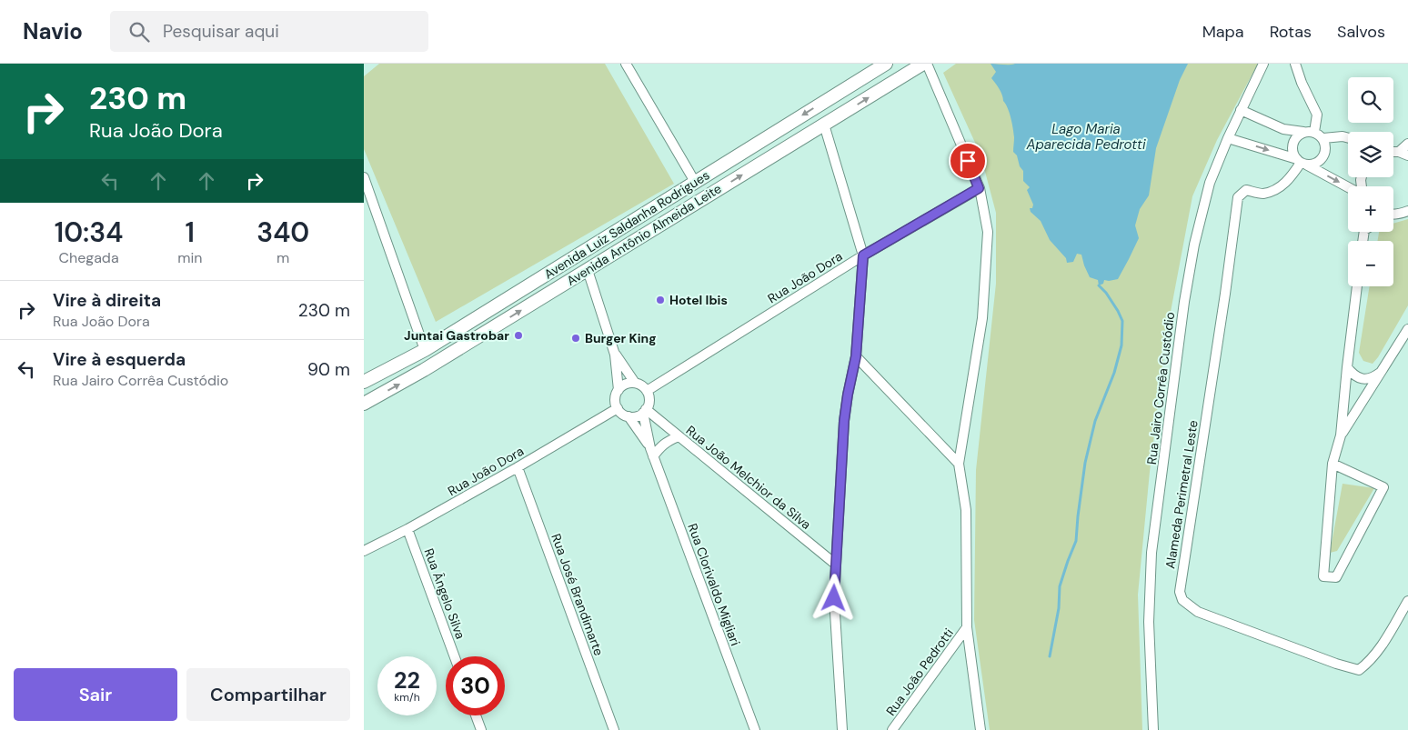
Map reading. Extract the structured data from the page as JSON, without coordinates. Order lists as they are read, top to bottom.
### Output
{
  "streets": {
    "main road": ["Avenida Luiz Saldanha Rodrigues", "Avenida Antônio Almeida Leite"],
    "street": [
      "Rua João Dora",
      "Rua Jairo Corrêa Custódio",
      "Rua João Melchior da Silva",
      "Alameda Perimetral Leste",
      "Rua Clorivaldo Migliari",
      "Rua Ângelo Silva",
      "Rua José Brandimarte",
      "Rua João Pedrotti"
    ]
  },
  "crossings": [
    ["Rua João Dora", "Rua João Melchior da Silva"],
    ["Rua João Dora", "Rua Clorivaldo Migliari"],
    ["Rua João Dora", "Rua Ângelo Silva"],
    ["Rua João Dora", "Rua José Brandimarte"],
    ["Rua João Melchior da Silva", "Rua Clorivaldo Migliari"]
  ],
  "one_way": ["Avenida Luiz Saldanha Rodrigues", "Avenida Antônio Almeida Leite"],
  "water": ["Lago Maria Aparecida Pedrotti"],
  "places": ["Hotel Ibis", "Juntai Gastrobar", "Burger King"],
  "page": {
    "header": "Navio",
    "search": "Pesquisar aqui",
    "nav": ["Mapa", "Rotas", "Salvos"],
    "turn": ["230 m", "Rua João Dora"],
    "map_buttons": ["+", "−"],
    "eta": [
      "10:34",
      "Chegada",
      "1",
      "min",
      "340",
      "m"
    ],
    "list": [
      {
        "name": "Vire à direita",
        "note": "Rua João Dora",
        "value": "230 m"
      },
      {
        "name": "Vire à esquerda",
        "note": "Rua Jairo Corrêa Custódio",
        "value": "90 m"
      }
    ],
    "speed": "22 km/h",
    "limit": "30",
    "buttons": ["Sair", "Compartilhar"]
  }
}
